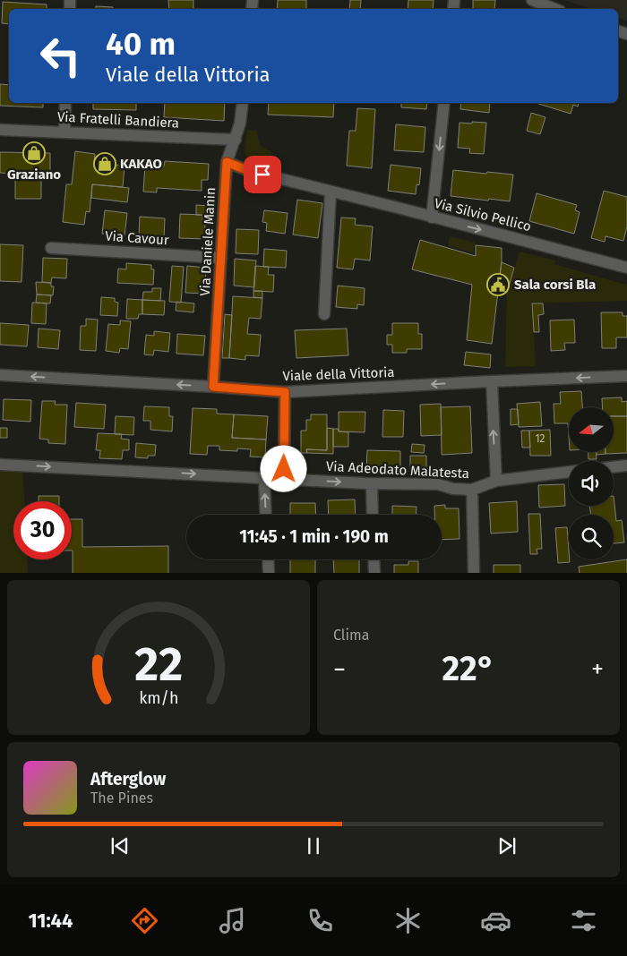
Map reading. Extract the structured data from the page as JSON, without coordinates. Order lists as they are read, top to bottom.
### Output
{
  "streets": {
    "street": [
      "Via Fratelli Bandiera",
      "Via Silvio Pellico",
      "Via Cavour",
      "Via Daniele Manin",
      "Viale della Vittoria",
      "Via Adeodato Malatesta"
    ]
  },
  "crossings": [
    ["Via Fratelli Bandiera", "Via Daniele Manin"],
    ["Via Silvio Pellico", "Via Daniele Manin"],
    ["Via Cavour", "Via Daniele Manin"],
    ["Via Daniele Manin", "Viale della Vittoria"]
  ],
  "one_way": ["Via Silvio Pellico", "Viale della Vittoria", "Via Adeodato Malatesta"],
  "places": {
    "shop": ["Graziano", "KAKAO"],
    "public building": ["Sala corsi Bla"]
  },
  "house_numbers": ["12"],
  "north": "left",
  "page": {
    "turn": ["40 m", "Viale della Vittoria"],
    "limit": "30",
    "trip": "11:45 · 1 min · 190 m",
    "tile": "Clima",
    "heat": ["−", "22°", "+"],
    "song": ["Afterglow", "The Pines"],
    "tabs": "11:44",
    "gauge": ["22", "km/h"]
  }
}
